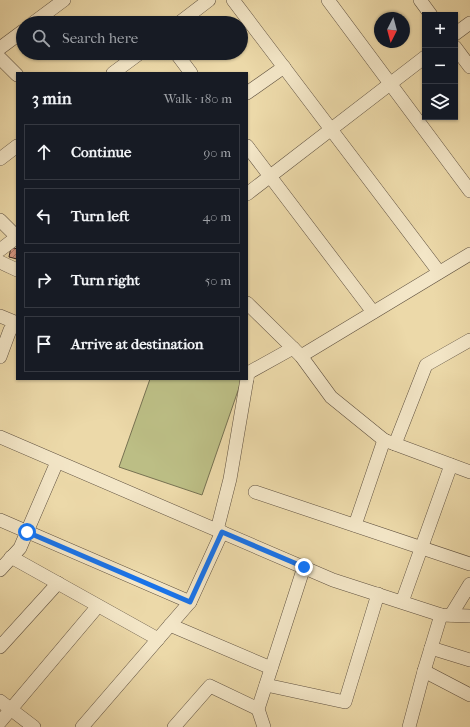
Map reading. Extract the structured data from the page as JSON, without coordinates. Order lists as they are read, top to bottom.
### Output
{
  "north": "bottom",
  "page": {
    "map_buttons": ["+", "−"],
    "search": "Search here",
    "heading": ["3 min", "Walk · 180 m"],
    "list": [
      ["Continue", "90 m"],
      ["Turn left", "40 m"],
      ["Turn right", "50 m"],
      "Arrive at destination"
    ]
  }
}
